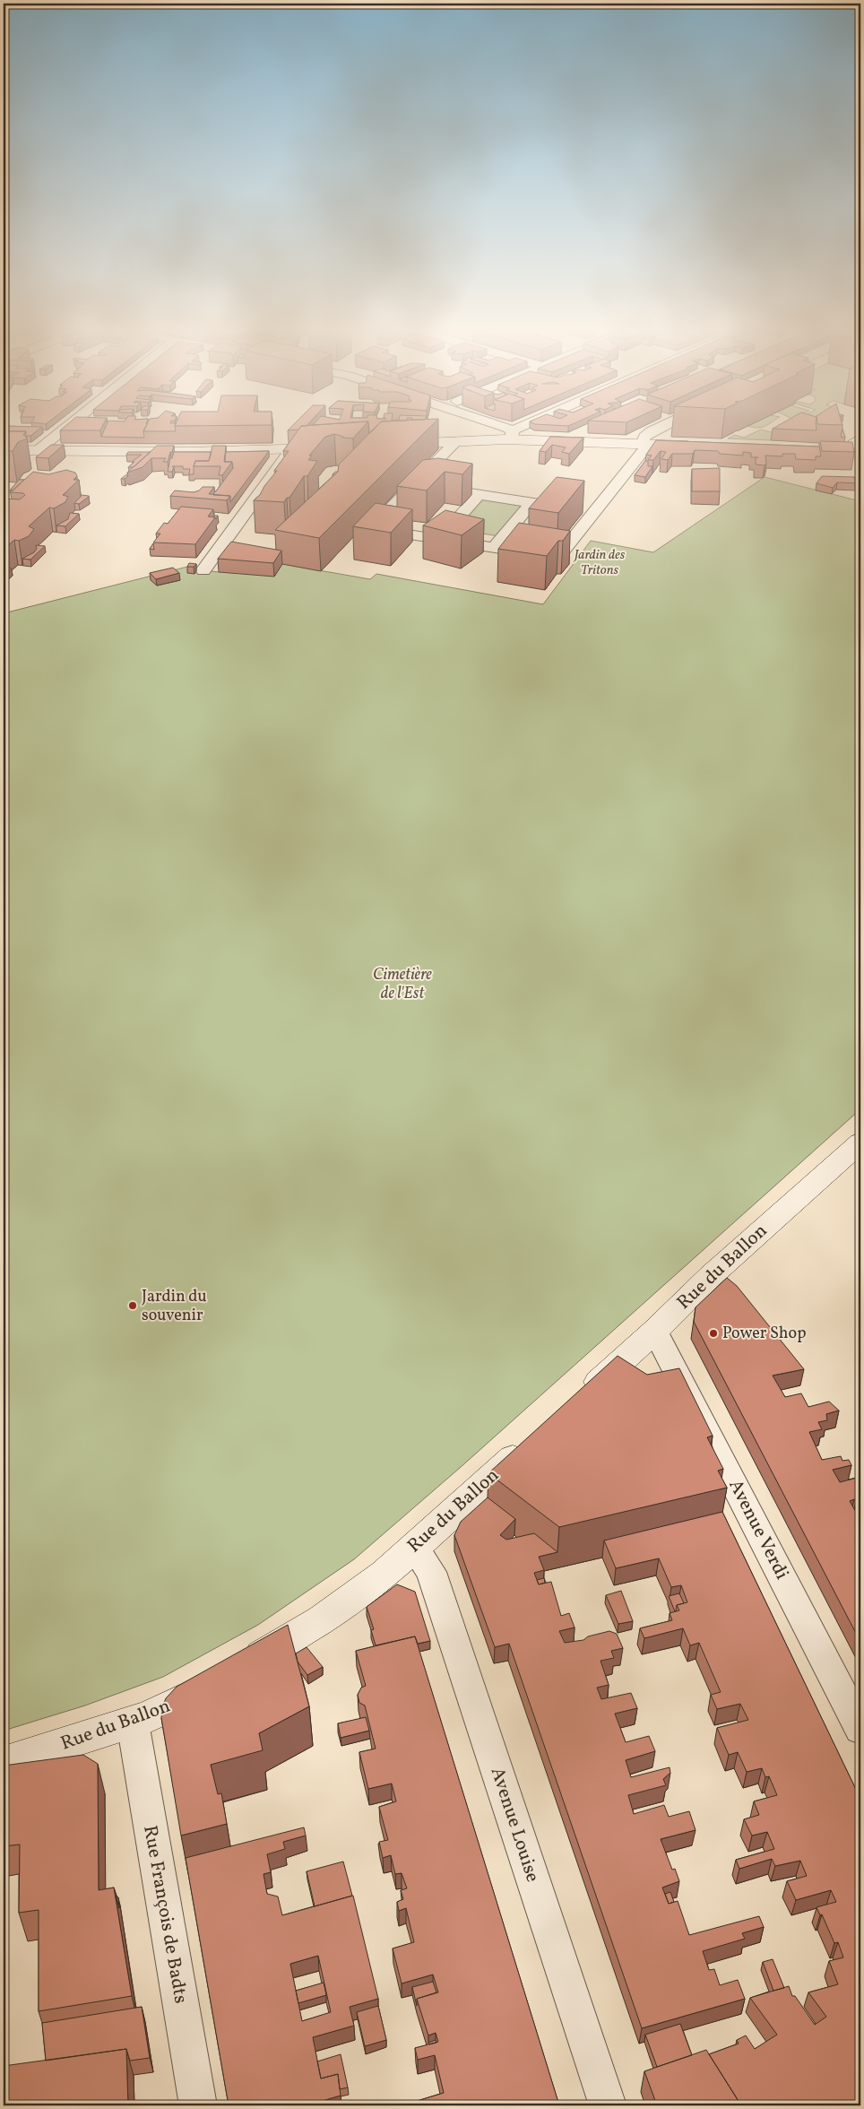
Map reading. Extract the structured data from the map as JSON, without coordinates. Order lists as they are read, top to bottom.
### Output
{
  "streets": {
    "main road": ["Rue du Ballon"],
    "street": ["Avenue Verdi", "Avenue Louise", "Rue François de Badts"]
  },
  "crossings": [
    ["Rue du Ballon", "Avenue Verdi"],
    ["Rue du Ballon", "Avenue Louise"],
    ["Rue du Ballon", "Rue François de Badts"]
  ],
  "parks": ["Jardin des Tritons", "Cimetière de l'Est"],
  "places": ["Jardin du souvenir", "Power Shop"]
}
